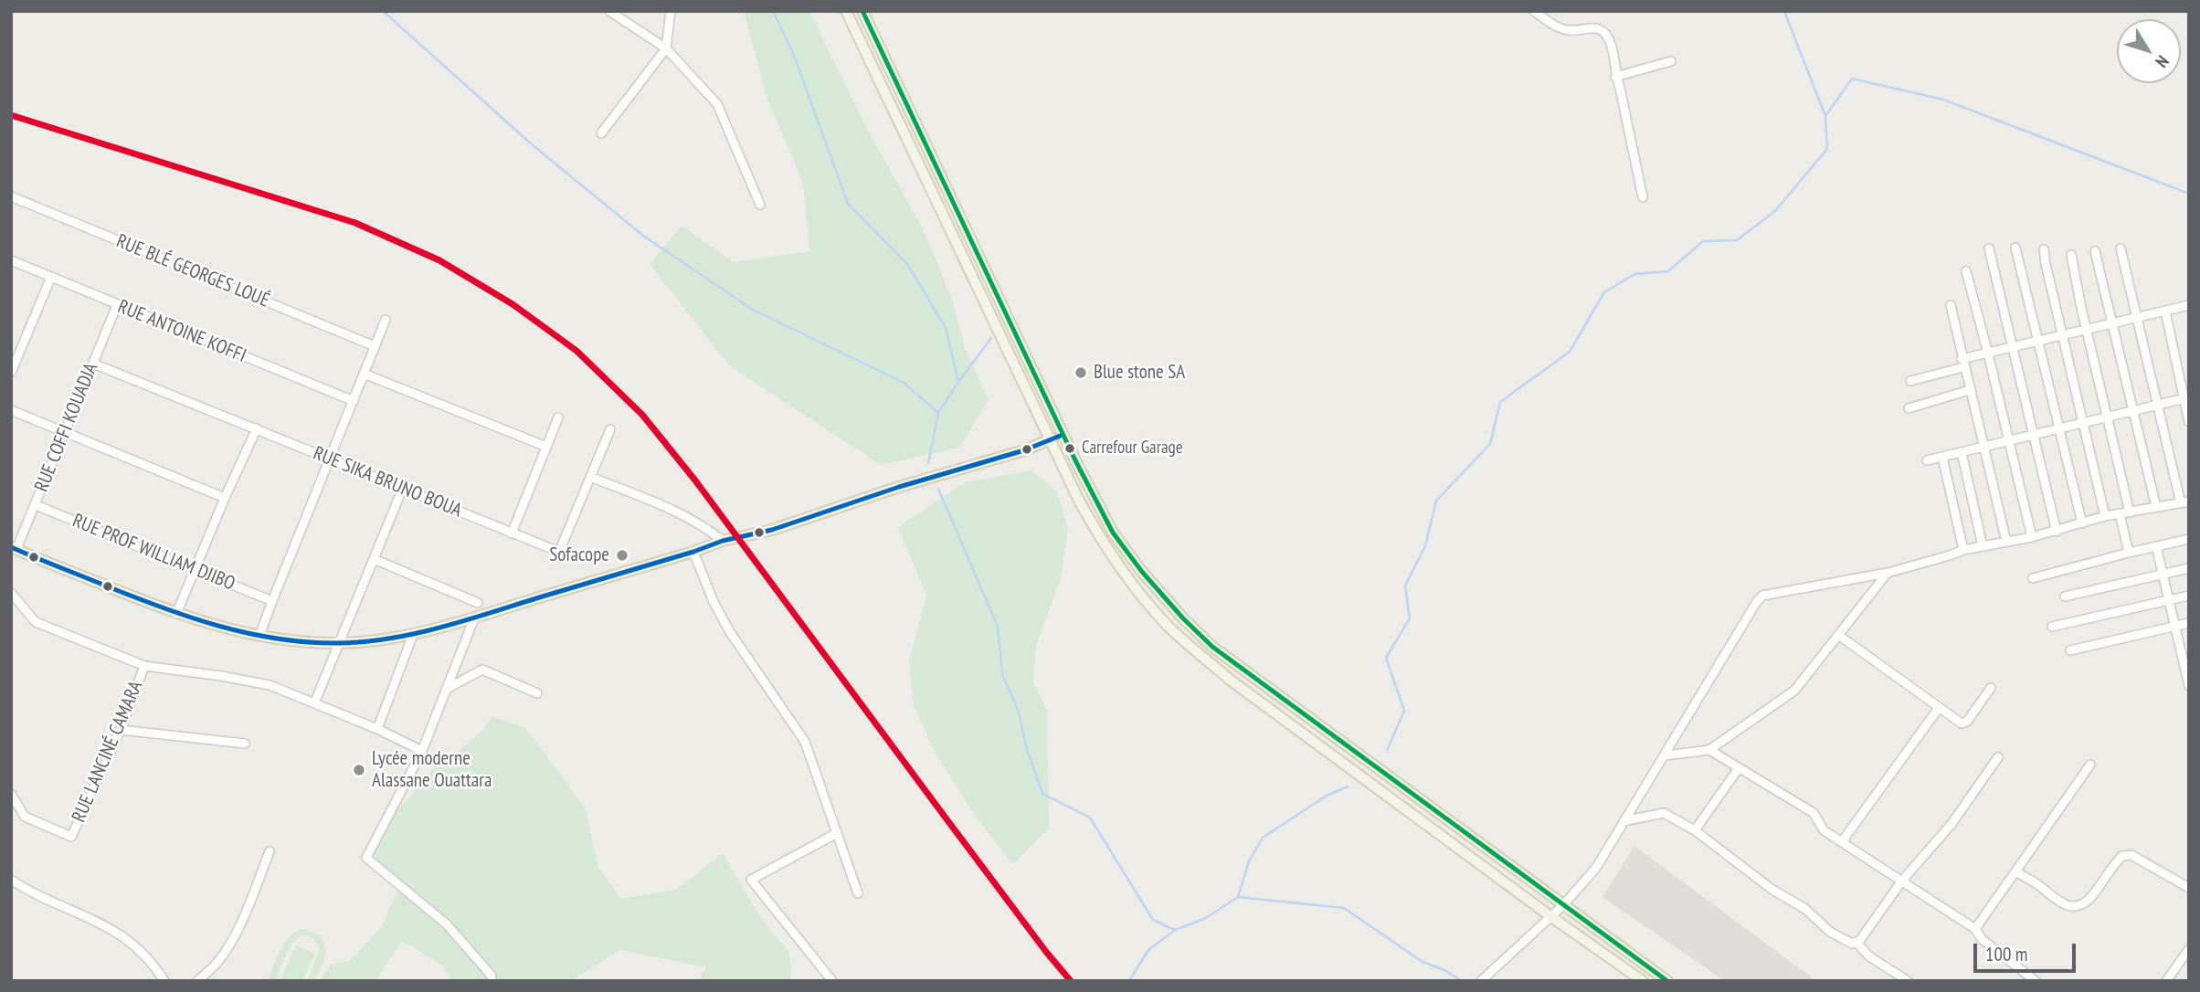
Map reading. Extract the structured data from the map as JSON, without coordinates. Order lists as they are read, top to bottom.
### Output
{
  "streets": {
    "street": [
      "RUE BLÉ GEORGES LOUÉ",
      "RUE ANTOINE KOFFI",
      "RUE COFFI KOUADJA",
      "RUE SIKA BRUNO BOUA",
      "RUE PROF WILLIAM DJIBO",
      "RUE LANCINÉ CAMARA"
    ]
  },
  "crossings": [
    ["RUE ANTOINE KOFFI", "RUE COFFI KOUADJA"],
    ["RUE COFFI KOUADJA", "RUE SIKA BRUNO BOUA"],
    ["RUE COFFI KOUADJA", "RUE PROF WILLIAM DJIBO"]
  ],
  "places": [
    "Blue stone SA",
    "Carrefour Garage",
    "Sofacope",
    "Lycée moderne Alassane Ouattara"
  ],
  "scale_bar": "100 m",
  "north": "bottom right"
}
